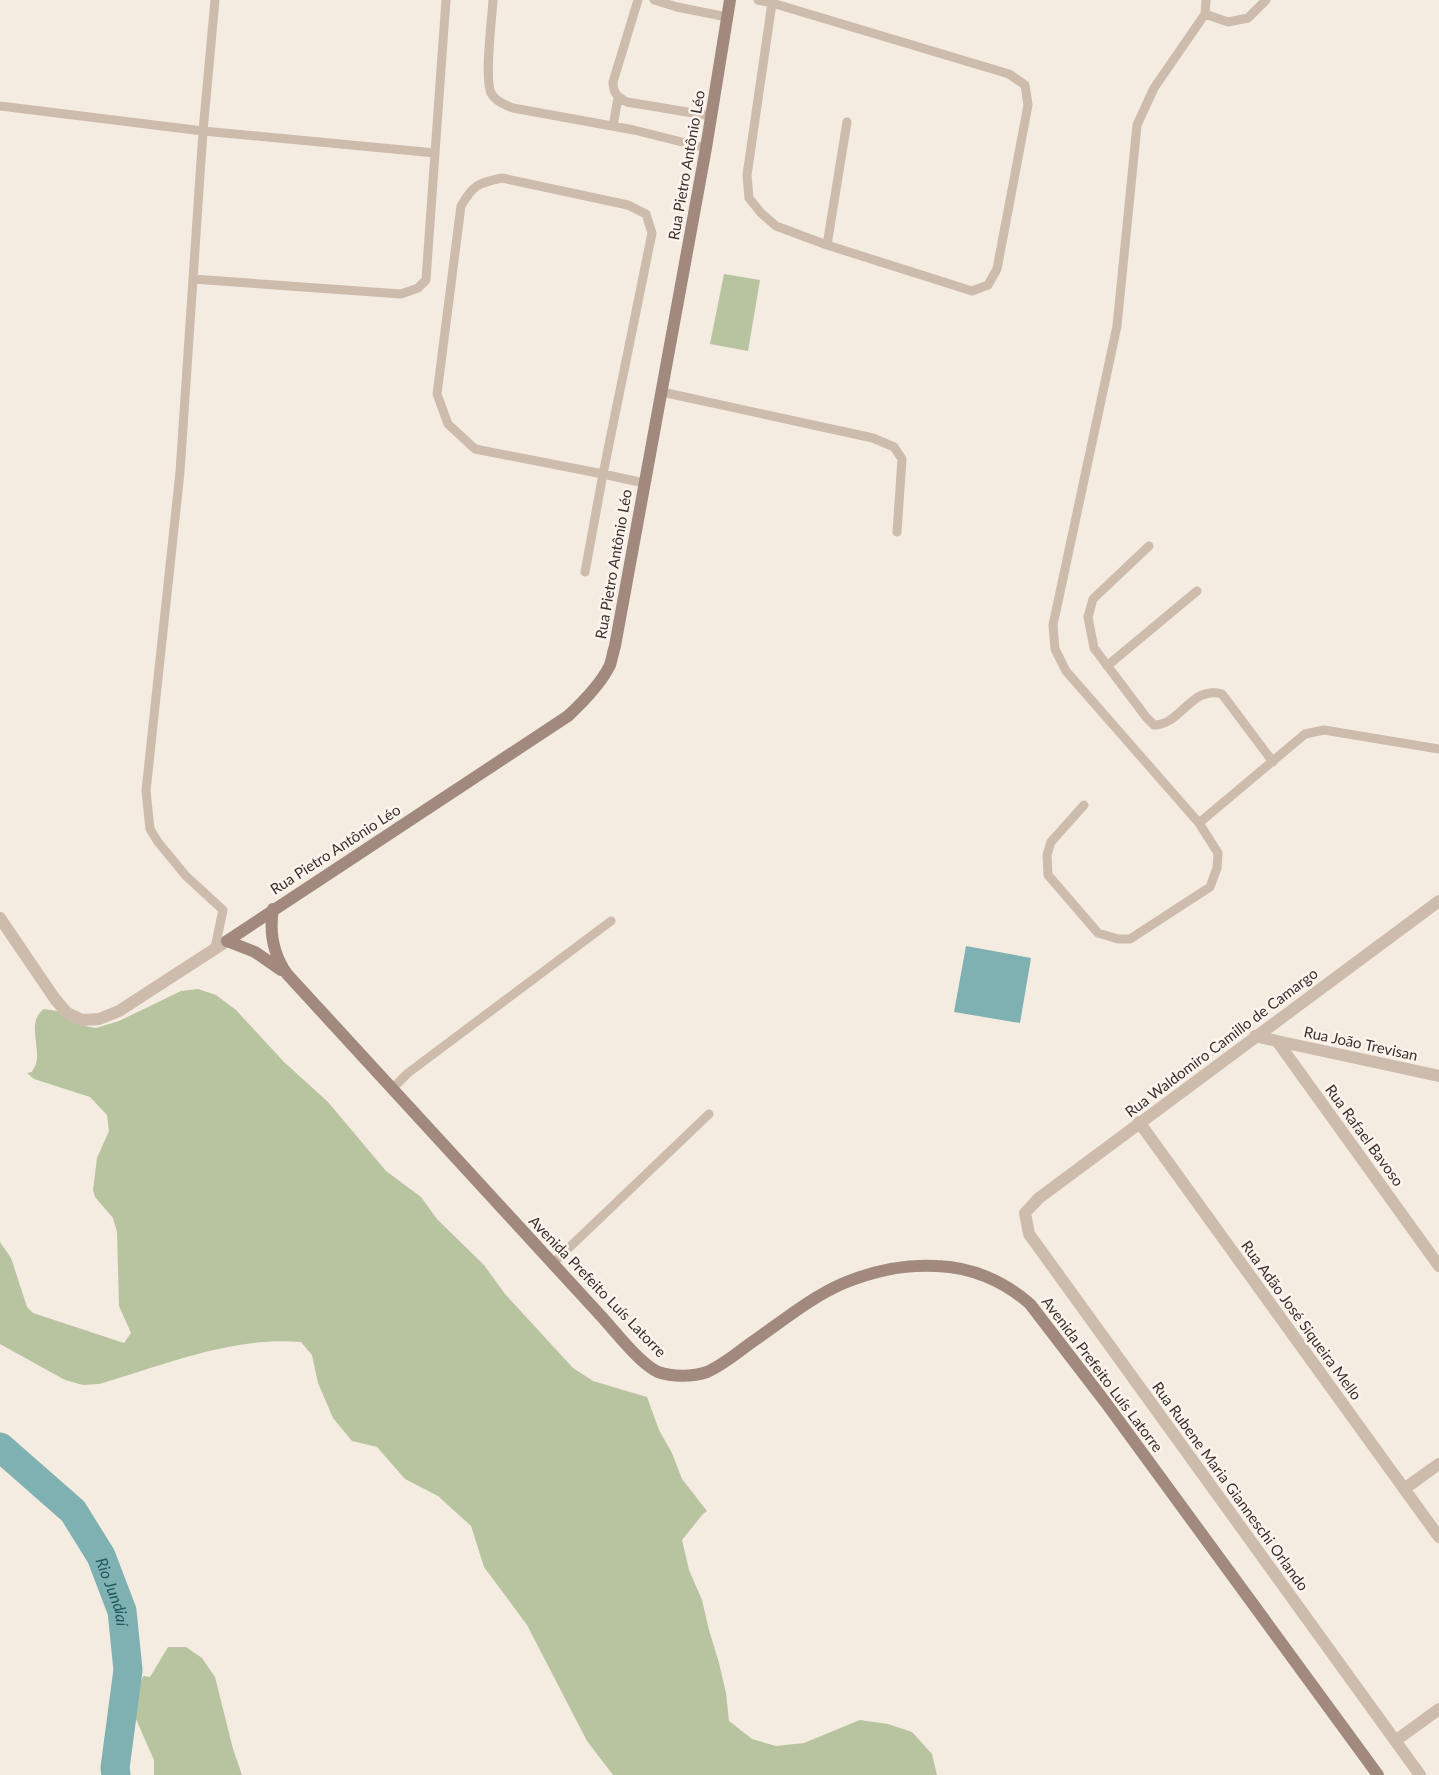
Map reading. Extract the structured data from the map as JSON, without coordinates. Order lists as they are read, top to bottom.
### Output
{
  "streets": {
    "main road": ["Rua Pietro Antônio Léo", "Avenida Prefeito Luís Latorre"],
    "street": [
      "Rua Waldomiro Camillo de Camargo",
      "Rua João Trevisan",
      "Rua Rafael Bavoso",
      "Rua Adão José Siqueira Mello",
      "Rua Rubene Maria Gianneschi Orlando"
    ]
  },
  "crossings": [
    ["Rua Pietro Antônio Léo", "Avenida Prefeito Luís Latorre"],
    ["Rua Waldomiro Camillo de Camargo", "Rua Adão José Siqueira Mello"],
    ["Rua Waldomiro Camillo de Camargo", "Rua Rubene Maria Gianneschi Orlando"],
    ["Rua João Trevisan", "Rua Rafael Bavoso"]
  ],
  "water": ["Rio Jundiaí"]
}
